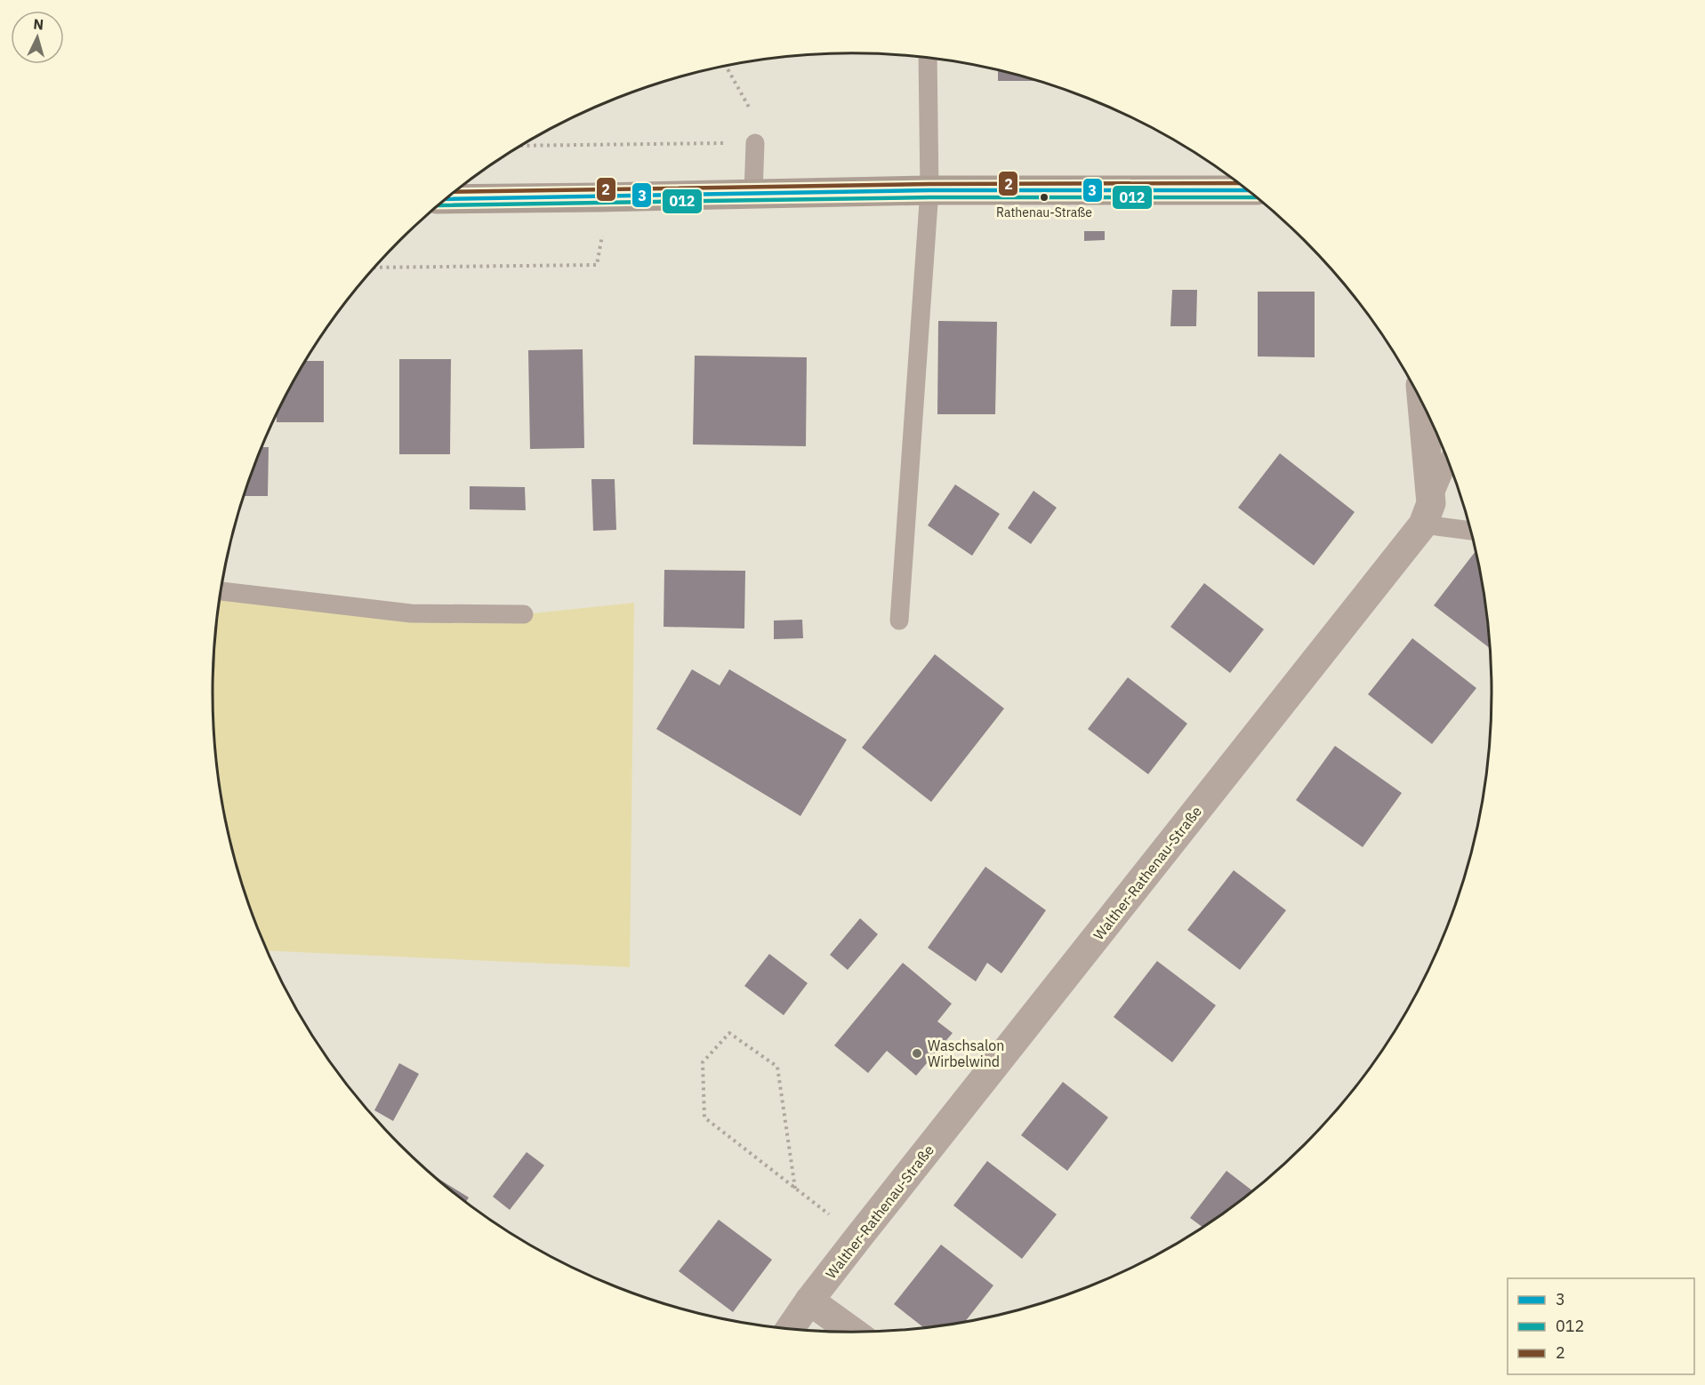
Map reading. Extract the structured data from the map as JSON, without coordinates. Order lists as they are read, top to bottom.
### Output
{
  "streets": {
    "street": ["Walther-Rathenau-Straße"]
  },
  "places": ["Rathenau-Straße", "Waschsalon Wirbelwind"],
  "lines": ["transit line 2", "transit line 3", "transit line 012"],
  "legend": ["3", "012", "2"],
  "north": "top"
}
